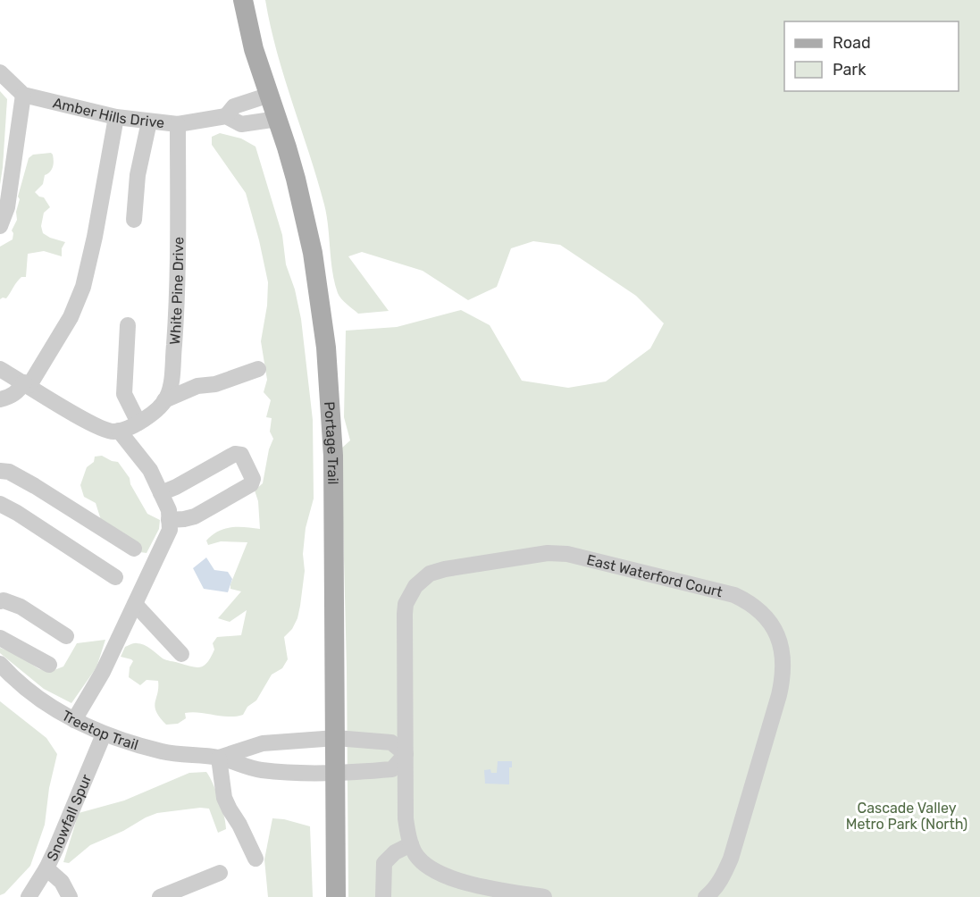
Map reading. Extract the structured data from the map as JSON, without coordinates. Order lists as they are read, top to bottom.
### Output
{
  "streets": {
    "main road": ["Portage Trail"],
    "street": [
      "Amber Hills Drive",
      "White Pine Drive",
      "East Waterford Court",
      "Treetop Trail",
      "Snowfall Spur"
    ]
  },
  "crossings": [
    ["Amber Hills Drive", "White Pine Drive"],
    ["Amber Hills Drive", "Portage Trail"],
    ["Portage Trail", "Treetop Trail"],
    ["Treetop Trail", "Snowfall Spur"]
  ],
  "parks": ["Cascade Valley Metro Park (North)"],
  "legend": ["Road", "Park"]
}
